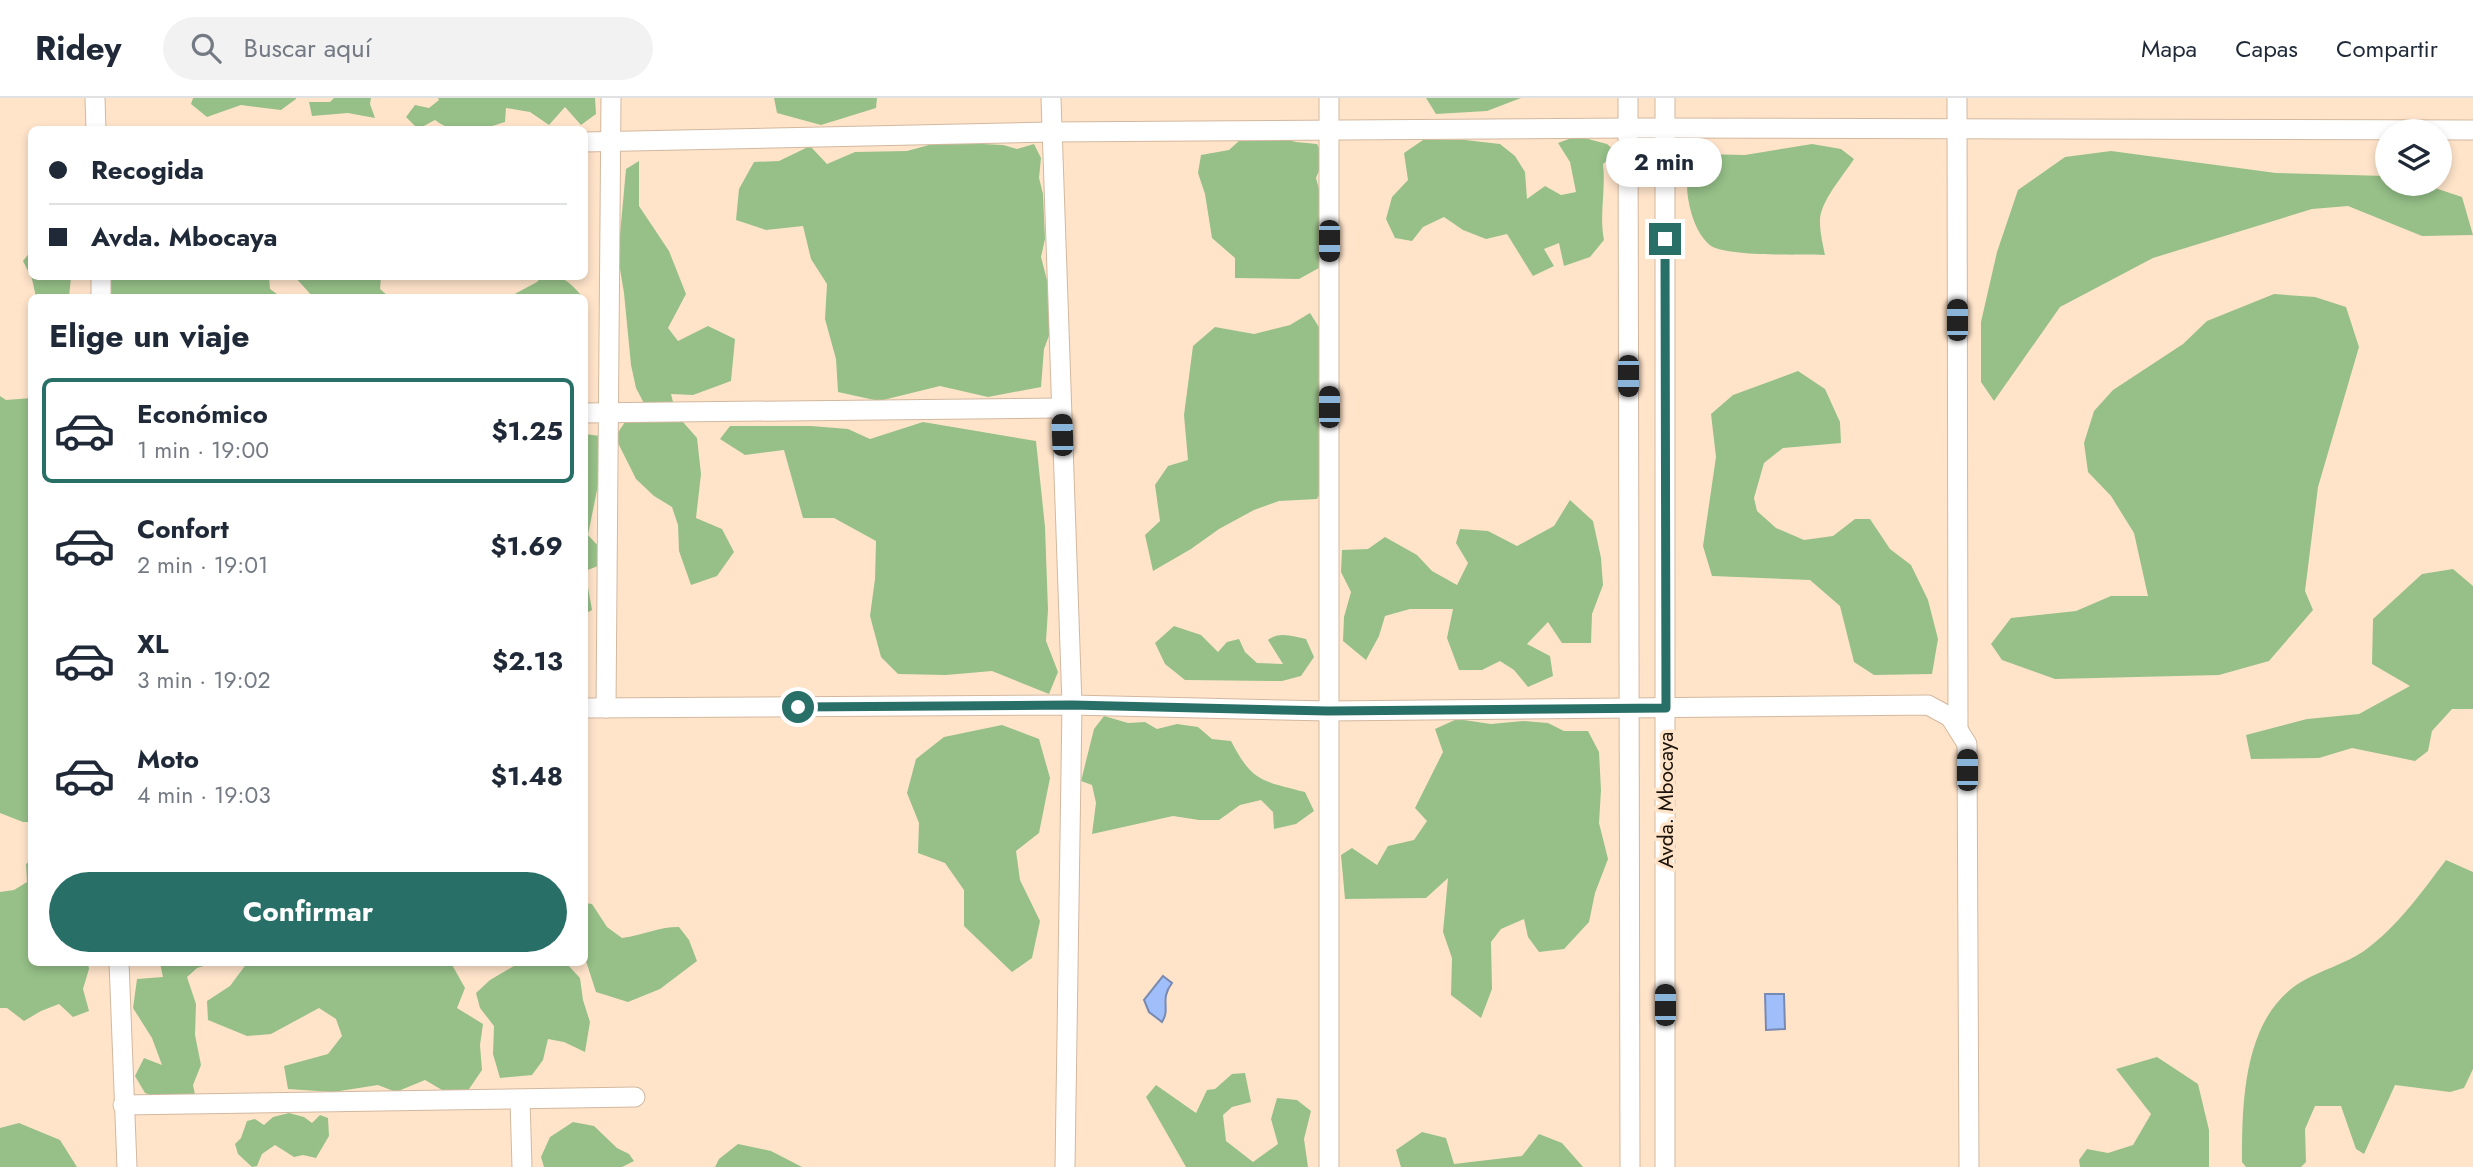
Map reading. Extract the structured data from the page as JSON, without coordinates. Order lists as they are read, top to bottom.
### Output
{
  "streets": {
    "street": ["Avda. Mbocaya"]
  },
  "page": {
    "header": "Ridey",
    "search": "Buscar aquí",
    "nav": ["Mapa", "Capas", "Compartir"],
    "banner": ["Recogida", "Avda. Mbocaya"],
    "bubble": "2 min",
    "heading": "Elige un viaje",
    "list": [
      {
        "name": "Económico",
        "note": "1 min · 19:00",
        "value": "$1.25"
      },
      {
        "name": "Confort",
        "note": "2 min · 19:01",
        "value": "$1.69"
      },
      {
        "name": "XL",
        "note": "3 min · 19:02",
        "value": "$2.13"
      },
      {
        "name": "Moto",
        "note": "4 min · 19:03",
        "value": "$1.48"
      }
    ],
    "buttons": "Confirmar"
  }
}
